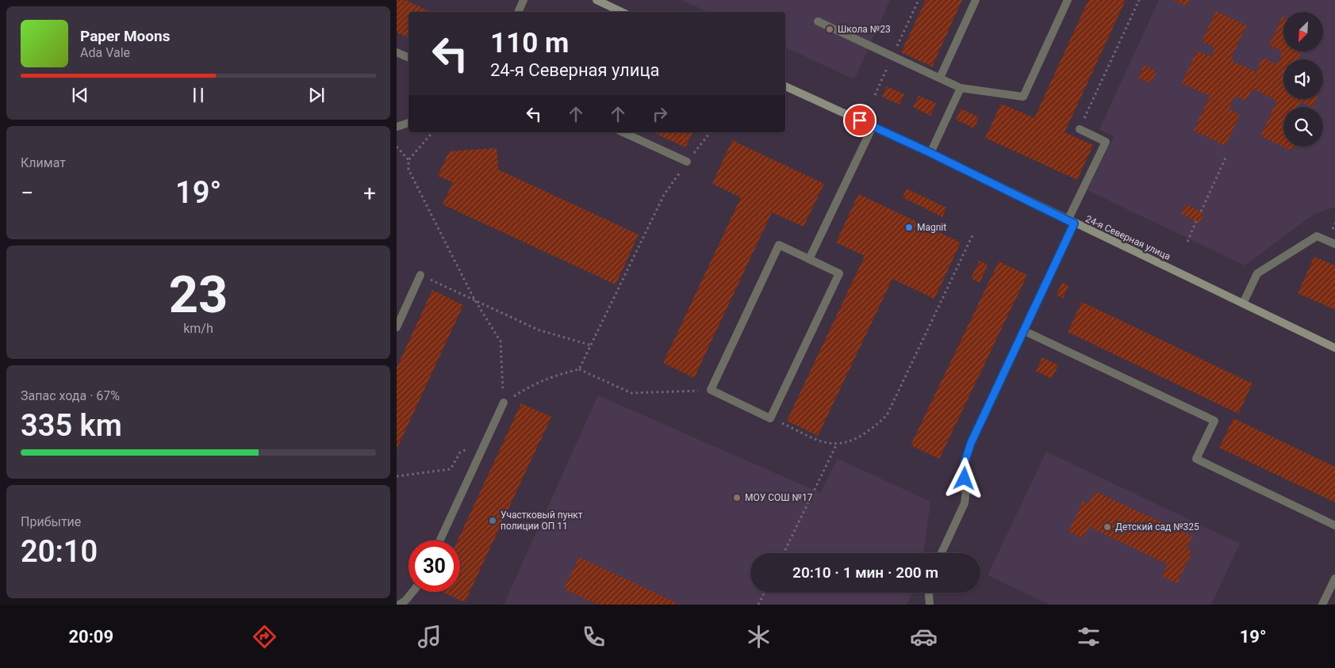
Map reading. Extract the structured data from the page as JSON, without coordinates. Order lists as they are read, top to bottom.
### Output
{
  "streets": {
    "main road": ["24-я Северная улица"]
  },
  "places": [
    "Школа №23",
    "Magnit",
    "МОУ СОШ №17",
    "Участковый пункт полиции ОП 11",
    "Детский сад №325"
  ],
  "north": "bottom left",
  "page": {
    "turn": ["110 m", "24-я Северная улица"],
    "song": ["Paper Moons", "Ada Vale"],
    "tile": [
      "Климат",
      ["23", "km/h"],
      ["Запас хода · 67%", "335 km"],
      ["Прибытие", "20:10"]
    ],
    "heat": ["−", "19°", "+"],
    "limit": "30",
    "trip": "20:10 · 1 мин · 200 m",
    "tabs": ["20:09", "19°"]
  }
}
